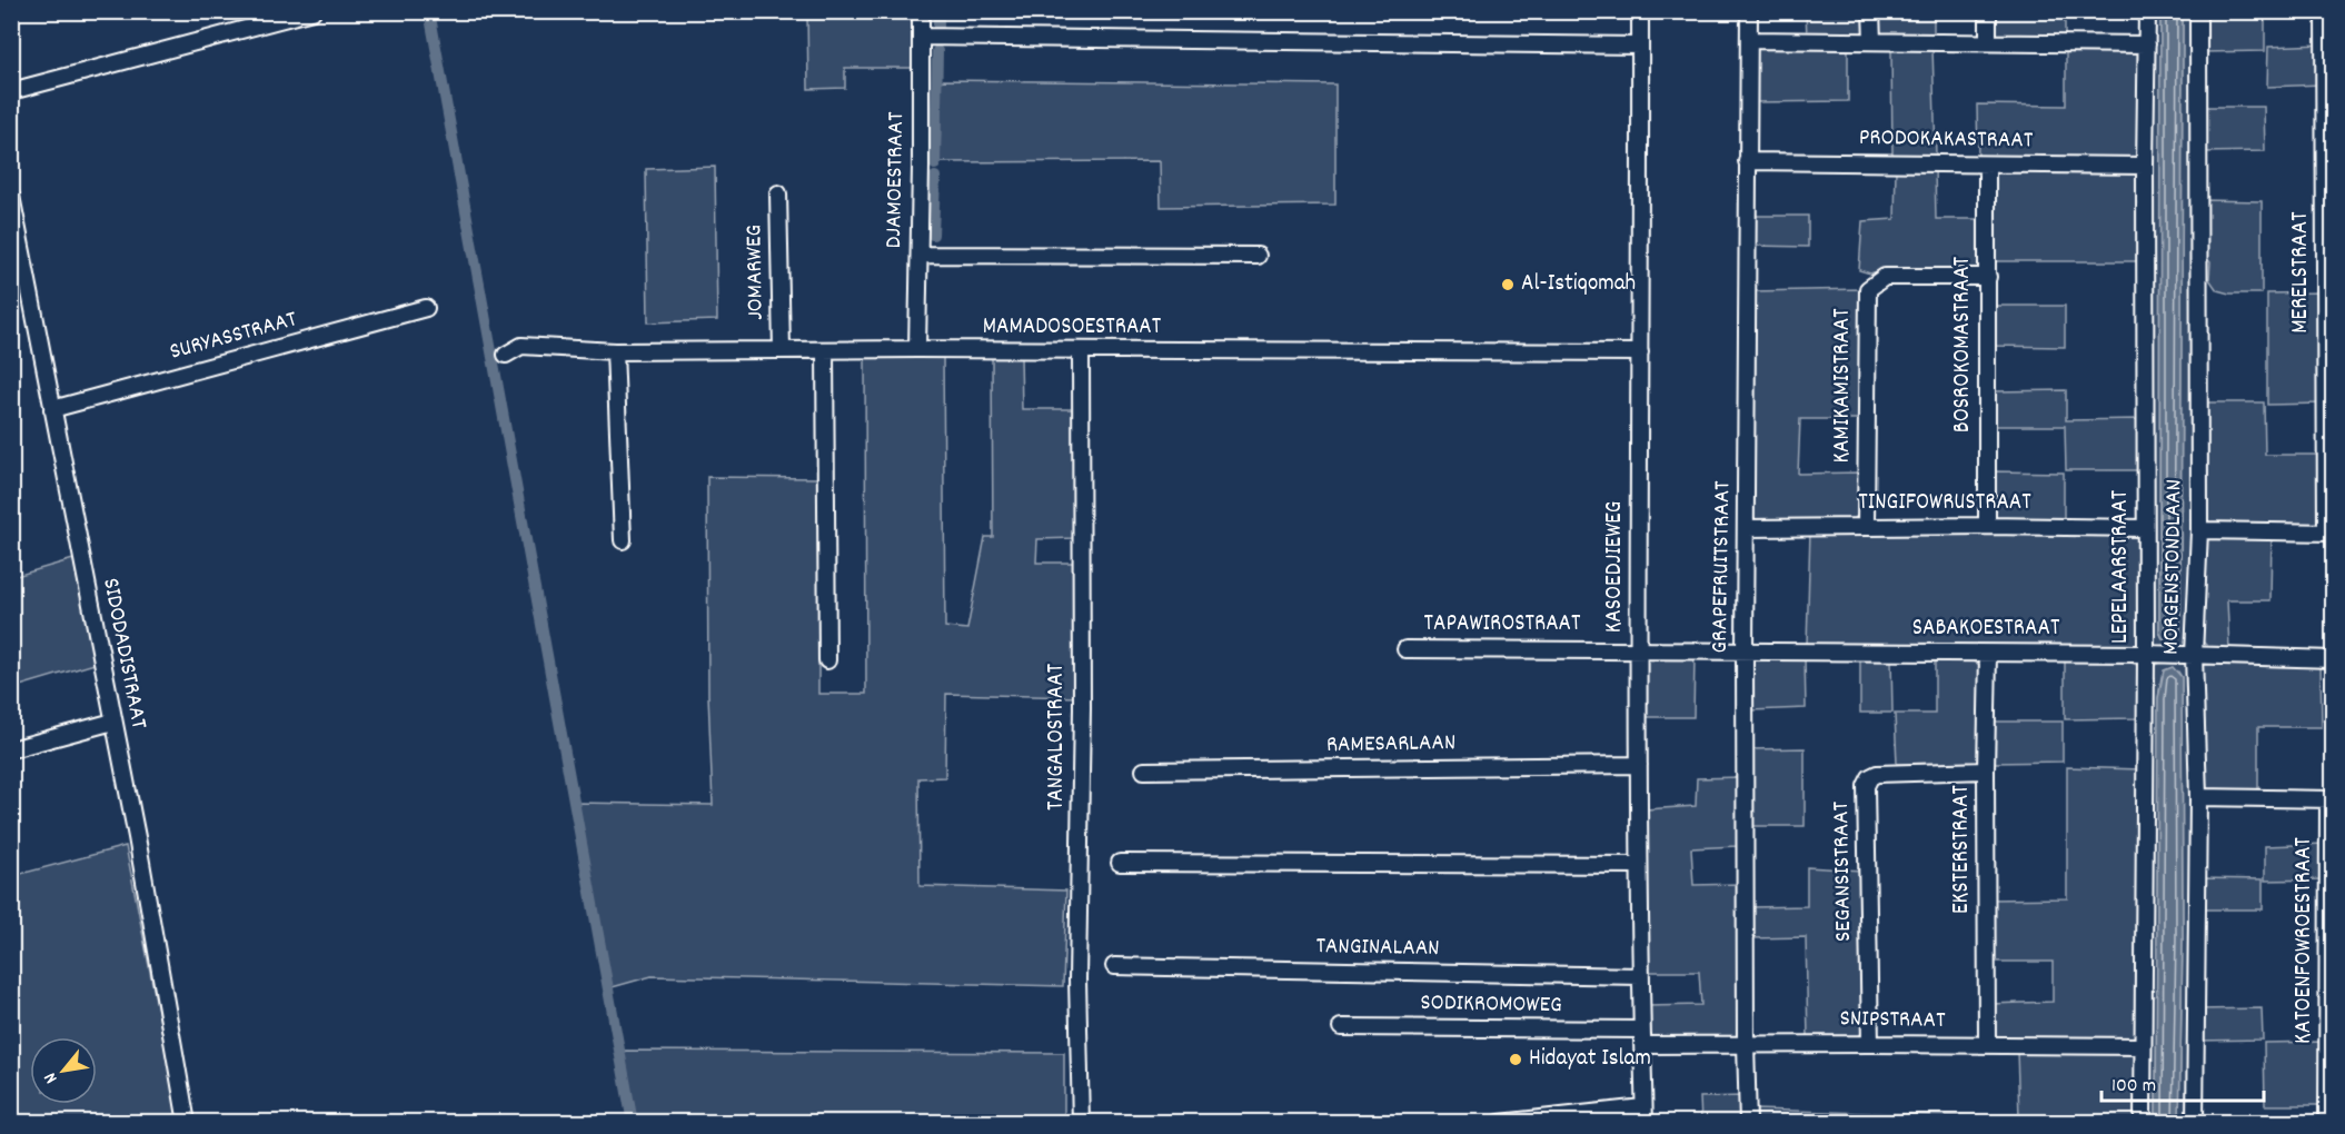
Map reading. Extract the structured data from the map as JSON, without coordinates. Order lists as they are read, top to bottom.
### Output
{
  "streets": {
    "street": [
      "PRODOKAKASTRAAT",
      "DJAMOESTRAAT",
      "JOMARWEG",
      "MERELSTRAAT",
      "MAMADOSOESTRAAT",
      "SURYASSTRAAT",
      "BOSROKOMASTRAAT",
      "KAMIKAMISTRAAT",
      "TINGIFOWRUSTRAAT",
      "KASOEDJIEWEG",
      "GRAPEFRUITSTRAAT",
      "LEPELAARSTRAAT",
      "MORGENSTONDLAAN",
      "TAPAWIROSTRAAT",
      "SABAKOESTRAAT",
      "SIDODADISTRAAT",
      "TANGALOSTRAAT",
      "RAMESARLAAN",
      "EKSTERSTRAAT",
      "SEGANSISTRAAT",
      "KATOENFOWROESTRAAT",
      "TANGINALAAN",
      "SODIKROMOWEG",
      "SNIPSTRAAT"
    ]
  },
  "crossings": [
    ["PRODOKAKASTRAAT", "BOSROKOMASTRAAT"],
    ["PRODOKAKASTRAAT", "GRAPEFRUITSTRAAT"],
    ["PRODOKAKASTRAAT", "LEPELAARSTRAAT"],
    ["DJAMOESTRAAT", "MAMADOSOESTRAAT"],
    ["JOMARWEG", "MAMADOSOESTRAAT"],
    ["MAMADOSOESTRAAT", "KASOEDJIEWEG"],
    ["MAMADOSOESTRAAT", "TANGALOSTRAAT"],
    ["SURYASSTRAAT", "SIDODADISTRAAT"],
    ["BOSROKOMASTRAAT", "KAMIKAMISTRAAT"],
    ["BOSROKOMASTRAAT", "TINGIFOWRUSTRAAT"],
    ["KAMIKAMISTRAAT", "TINGIFOWRUSTRAAT"],
    ["TINGIFOWRUSTRAAT", "GRAPEFRUITSTRAAT"],
    ["TINGIFOWRUSTRAAT", "LEPELAARSTRAAT"],
    ["KASOEDJIEWEG", "TAPAWIROSTRAAT"],
    ["KASOEDJIEWEG", "SABAKOESTRAAT"],
    ["KASOEDJIEWEG", "RAMESARLAAN"],
    ["KASOEDJIEWEG", "TANGINALAAN"],
    ["KASOEDJIEWEG", "SODIKROMOWEG"],
    ["KASOEDJIEWEG", "SNIPSTRAAT"],
    ["GRAPEFRUITSTRAAT", "SABAKOESTRAAT"],
    ["GRAPEFRUITSTRAAT", "SNIPSTRAAT"],
    ["LEPELAARSTRAAT", "SABAKOESTRAAT"],
    ["LEPELAARSTRAAT", "SNIPSTRAAT"],
    ["MORGENSTONDLAAN", "SABAKOESTRAAT"],
    ["TAPAWIROSTRAAT", "SABAKOESTRAAT"],
    ["SABAKOESTRAAT", "EKSTERSTRAAT"],
    ["EKSTERSTRAAT", "SEGANSISTRAAT"],
    ["EKSTERSTRAAT", "SNIPSTRAAT"],
    ["SEGANSISTRAAT", "SNIPSTRAAT"],
    ["SODIKROMOWEG", "SNIPSTRAAT"]
  ],
  "places": ["Al-Istiqomah", "Hidayat Islam"],
  "scale_bar": "100 m",
  "north": "bottom left"
}
